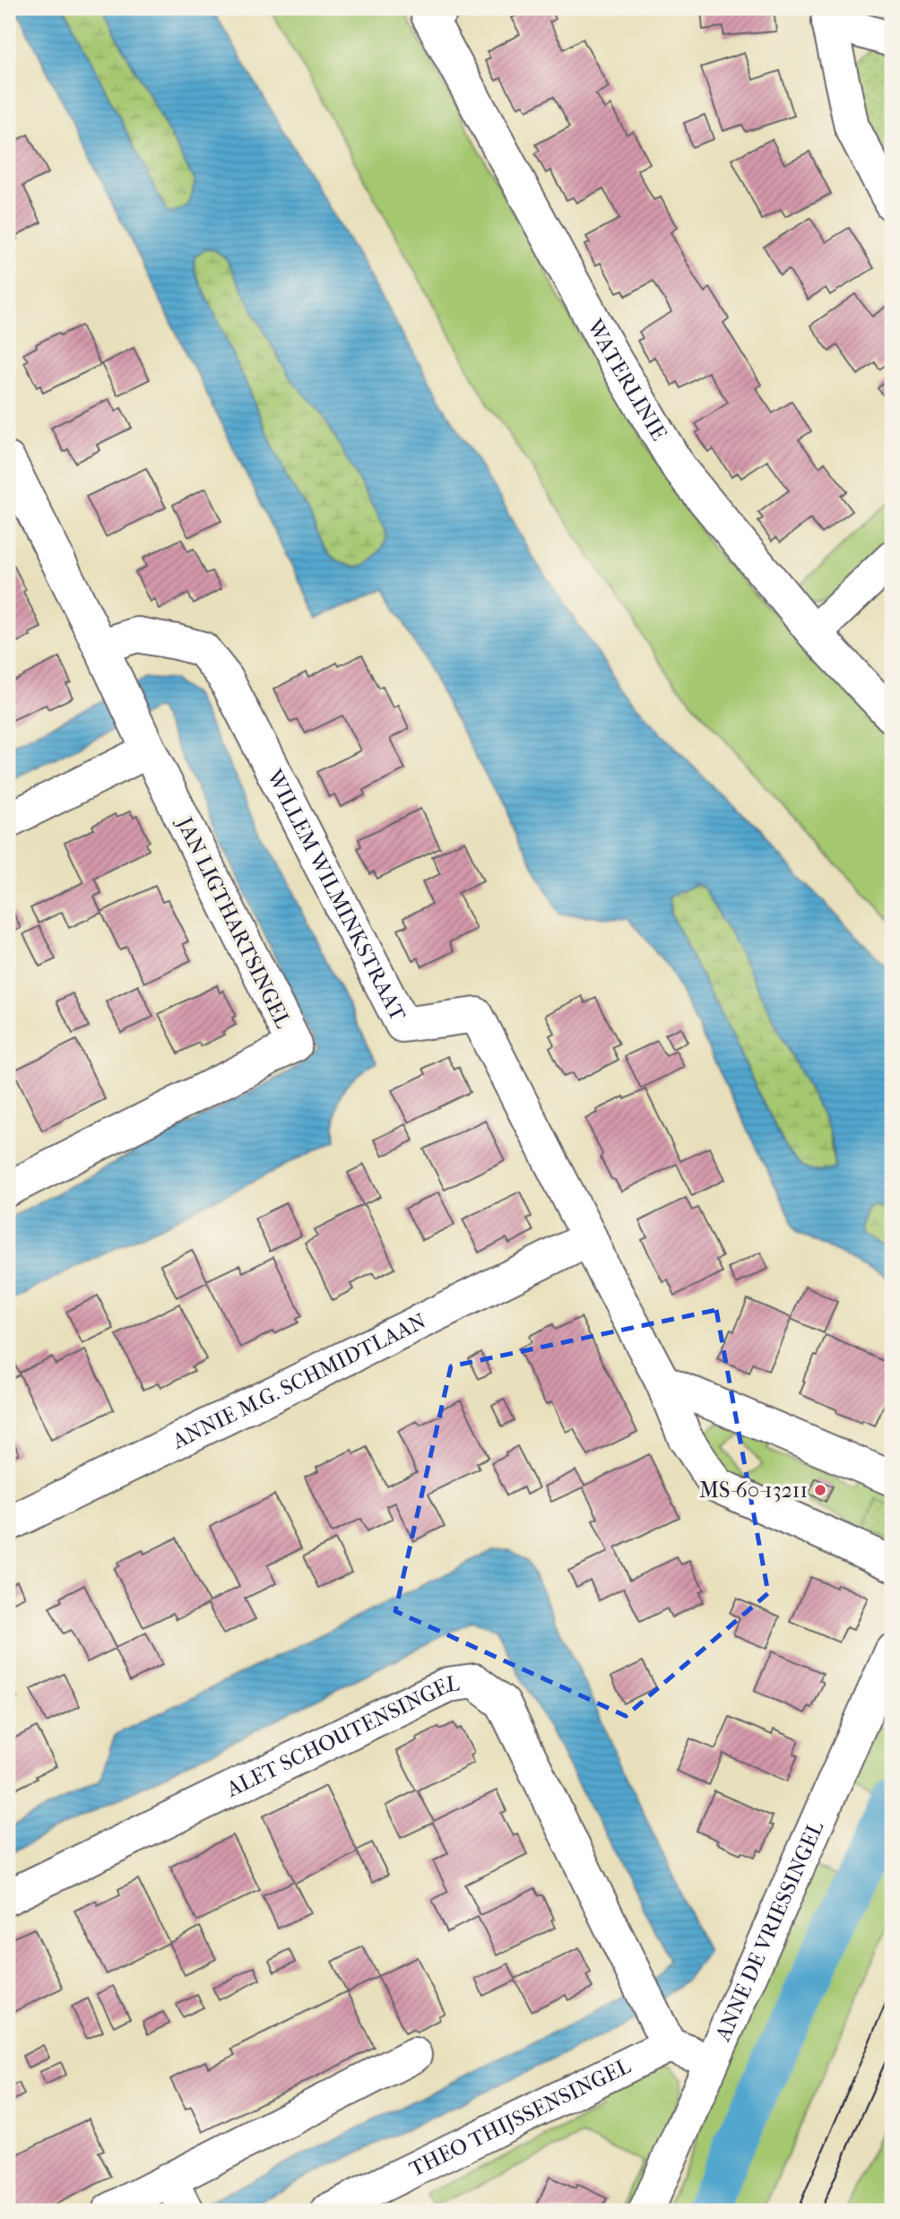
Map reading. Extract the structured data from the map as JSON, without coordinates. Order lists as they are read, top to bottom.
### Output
{
  "streets": {
    "street": [
      "WATERLINIE",
      "WILLEM WILMINKSTRAAT",
      "JAN LIGTHARTSINGEL",
      "ANNIE M.G. SCHMIDTLAAN",
      "ALET SCHOUTENSINGEL",
      "ANNE DE VRIESSINGEL",
      "THEO THIJSSENSINGEL"
    ]
  },
  "crossings": [
    ["WILLEM WILMINKSTRAAT", "JAN LIGTHARTSINGEL"],
    ["WILLEM WILMINKSTRAAT", "ANNIE M.G. SCHMIDTLAAN"],
    ["ALET SCHOUTENSINGEL", "THEO THIJSSENSINGEL"]
  ],
  "places": ["MS-60-13211"]
}
